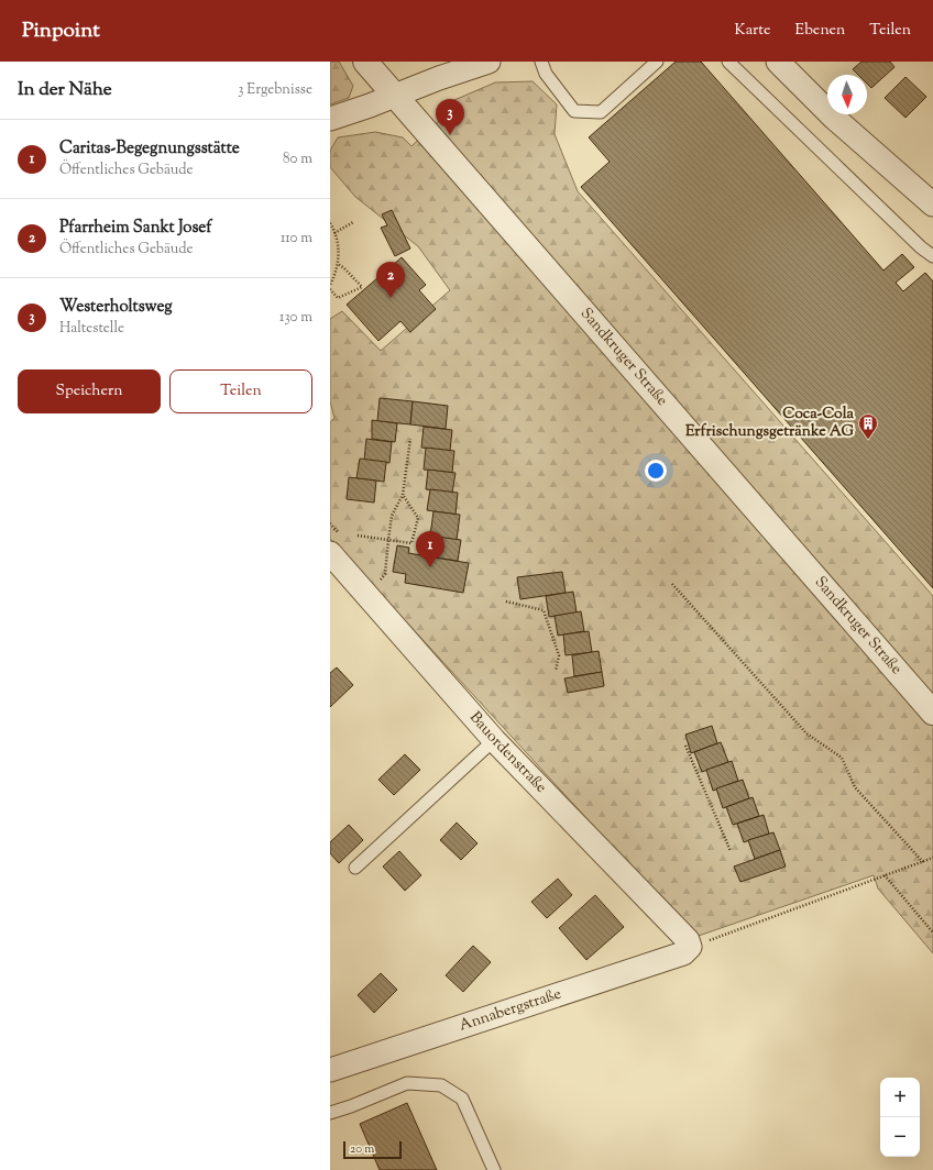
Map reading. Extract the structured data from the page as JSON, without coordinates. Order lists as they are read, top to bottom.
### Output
{
  "streets": {
    "street": ["Sandkruger Straße", "Bauordenstraße", "Annabergstraße"]
  },
  "crossings": [
    ["Bauordenstraße", "Annabergstraße"]
  ],
  "places": {
    "building": ["Coca-Cola Erfrischungsgetränke AG"]
  },
  "scale_bar": "20 m",
  "north": "bottom",
  "page": {
    "header": "Pinpoint",
    "nav": ["Karte", "Ebenen", "Teilen"],
    "heading": ["In der Nähe", "3 Ergebnisse"],
    "pins": ["3", "2", "1"],
    "list": [
      {
        "mark": "1",
        "name": "Caritas-Begegnungsstätte",
        "note": "Öffentliches Gebäude",
        "value": "80 m"
      },
      {
        "mark": "2",
        "name": "Pfarrheim Sankt Josef",
        "note": "Öffentliches Gebäude",
        "value": "110 m"
      },
      {
        "mark": "3",
        "name": "Westerholtsweg",
        "note": "Haltestelle",
        "value": "130 m"
      }
    ],
    "buttons": ["Speichern", "Teilen"],
    "map_buttons": ["+", "−"],
    "scale": "20 m"
  }
}
